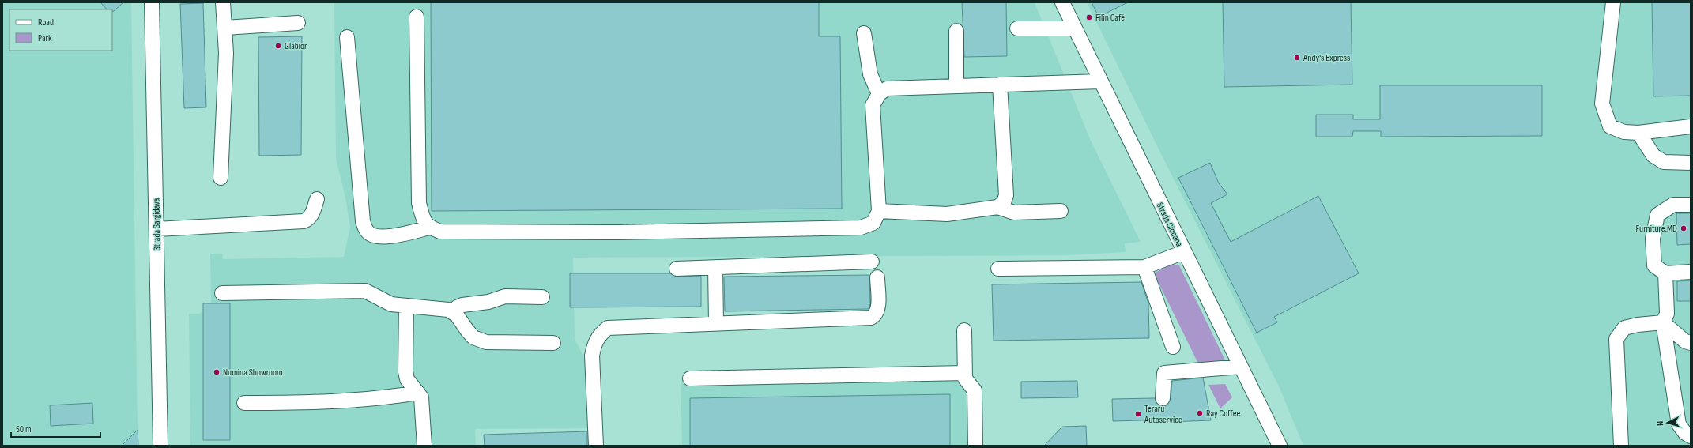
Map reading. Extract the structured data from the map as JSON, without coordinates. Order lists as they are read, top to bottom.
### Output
{
  "streets": {
    "street": ["Strada Sargidava", "Strada Ciocana"]
  },
  "places": [
    "Filin Café",
    "Glabior",
    "Andy's Express",
    "Furniture.MD",
    "Numina Showroom",
    "Ray Coffee",
    "Teraru Autoservice"
  ],
  "legend": ["Road", "Park"],
  "scale_bar": "50 m",
  "north": "left"
}
